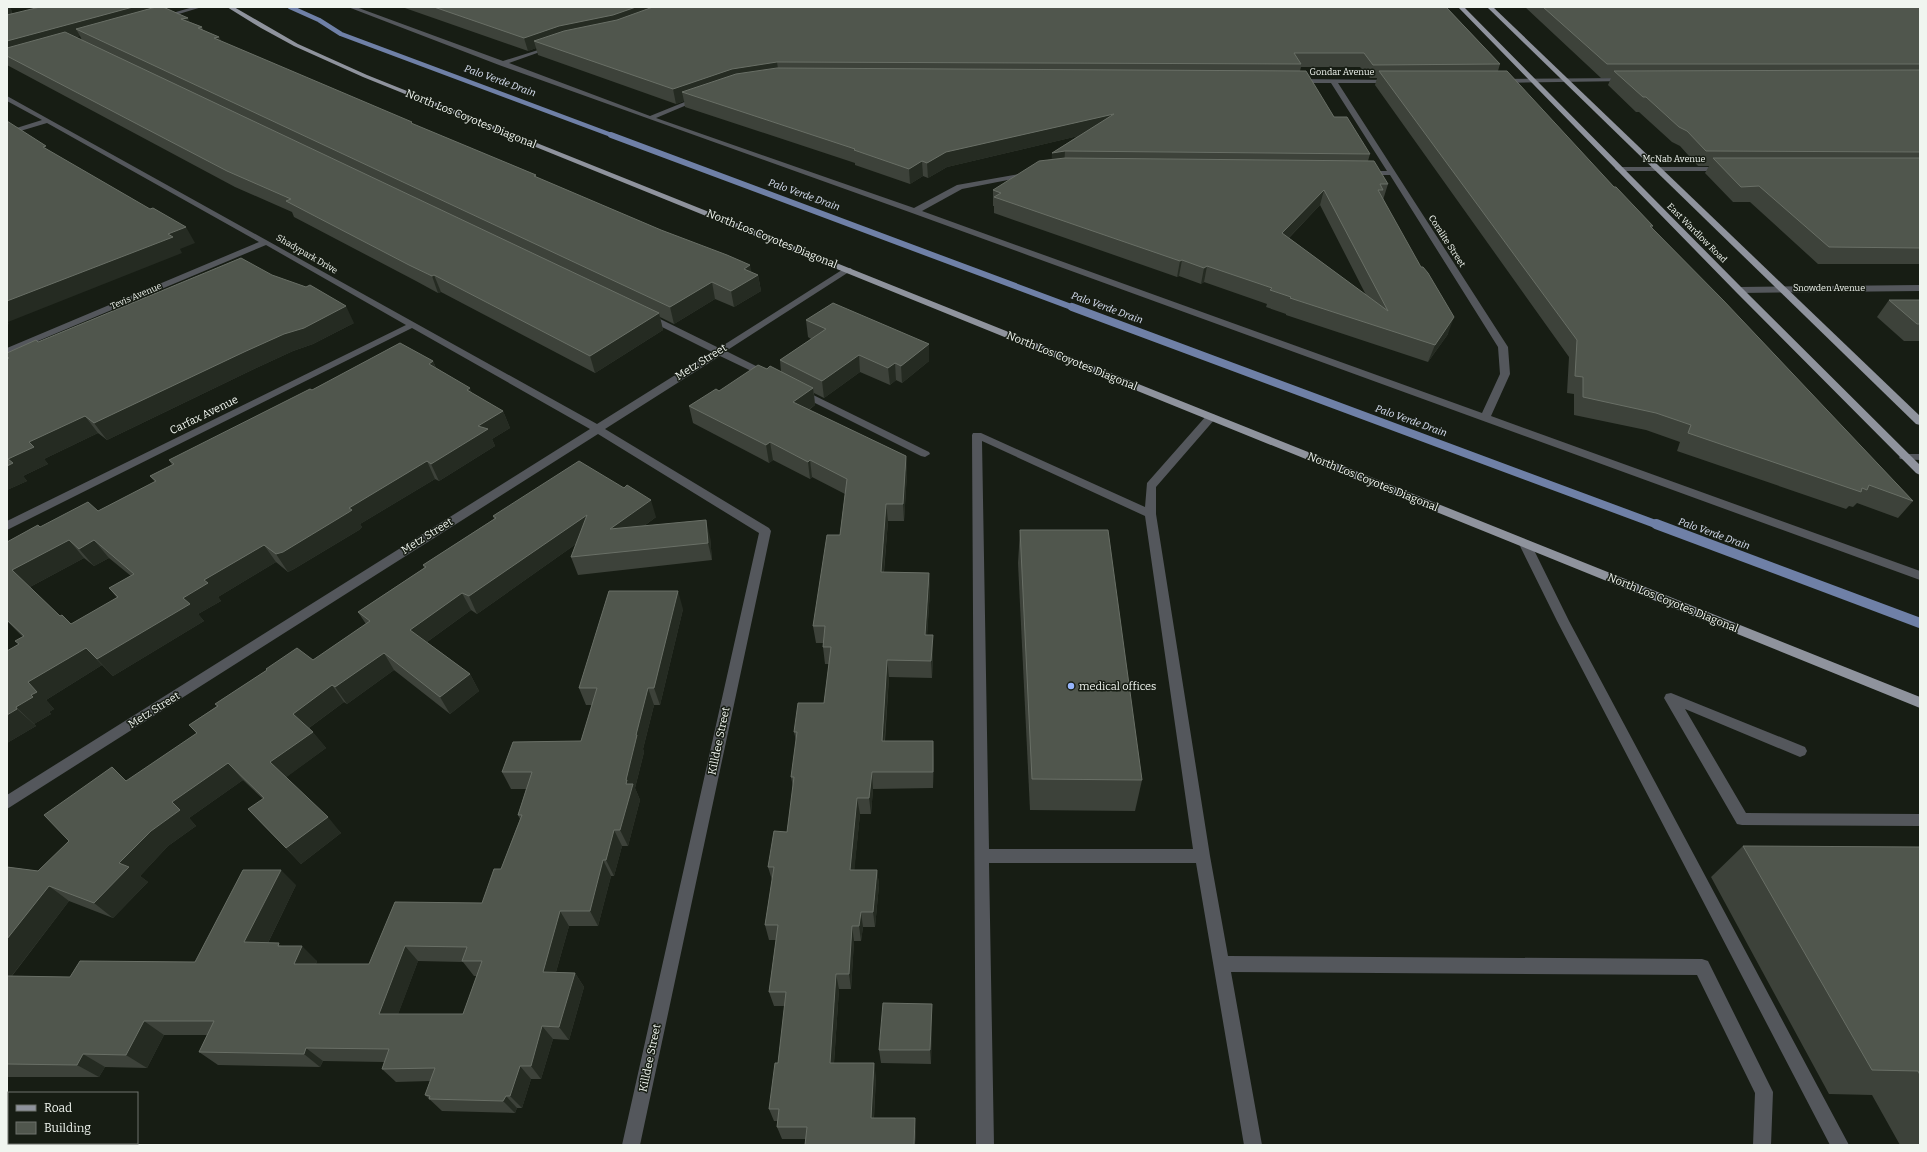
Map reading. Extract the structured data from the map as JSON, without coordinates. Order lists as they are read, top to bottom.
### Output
{
  "streets": {
    "main road": ["North Los Coyotes Diagonal", "East Wardlow Road"],
    "street": [
      "Gondar Avenue",
      "McNab Avenue",
      "Coralite Street",
      "Shadypark Drive",
      "Snowden Avenue",
      "Tevis Avenue",
      "Metz Street",
      "Carfax Avenue",
      "Killdee Street"
    ]
  },
  "crossings": [
    ["Gondar Avenue", "Coralite Street"],
    ["North Los Coyotes Diagonal", "Metz Street"],
    ["McNab Avenue", "East Wardlow Road"],
    ["East Wardlow Road", "Snowden Avenue"],
    ["Shadypark Drive", "Tevis Avenue"],
    ["Shadypark Drive", "Metz Street"],
    ["Shadypark Drive", "Carfax Avenue"],
    ["Shadypark Drive", "Killdee Street"],
    ["Metz Street", "Killdee Street"]
  ],
  "water": ["Palo Verde Drain"],
  "places": ["medical offices"],
  "legend": ["Road", "Building"]
}
